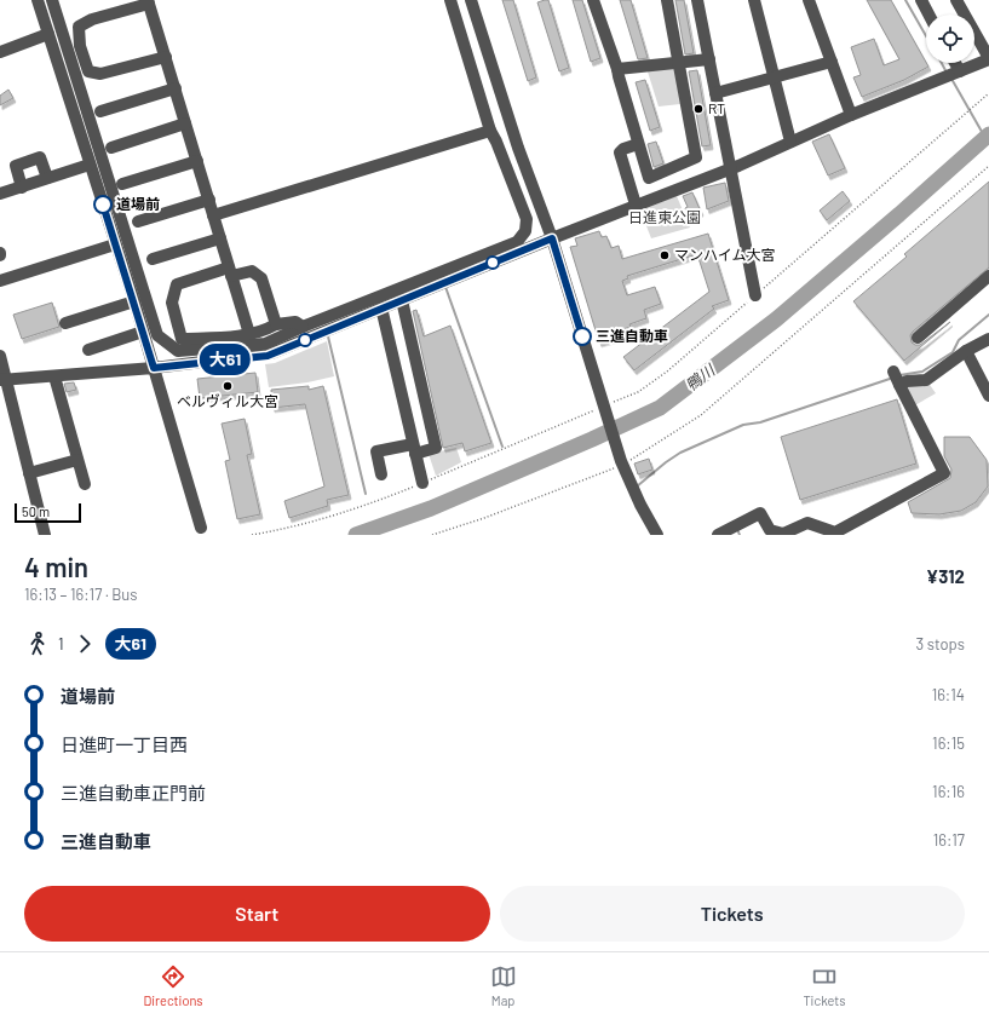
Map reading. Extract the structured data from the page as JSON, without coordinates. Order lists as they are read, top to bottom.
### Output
{
  "water": ["鴨川"],
  "parks": ["日進東公園"],
  "places": [
    "RT",
    "道場前",
    "マンハイム大宮",
    "三進自動車",
    "ベルヴィル大宮"
  ],
  "lines": ["bus line 大61"],
  "scale_bar": "50 m",
  "page": {
    "on_map": "大61",
    "scale": "50 m",
    "heading": ["4 min", "16:13 – 16:17 · Bus", "¥312"],
    "legs": ["1", "大61", "3 stops"],
    "list": [
      {
        "name": "道場前",
        "value": "16:14"
      },
      {
        "name": "日進町一丁目西",
        "value": "16:15"
      },
      {
        "name": "三進自動車正門前",
        "value": "16:16"
      },
      {
        "name": "三進自動車",
        "value": "16:17"
      }
    ],
    "buttons": ["Start", "Tickets"],
    "tabs": ["Directions", "Map", "Tickets"]
  }
}
